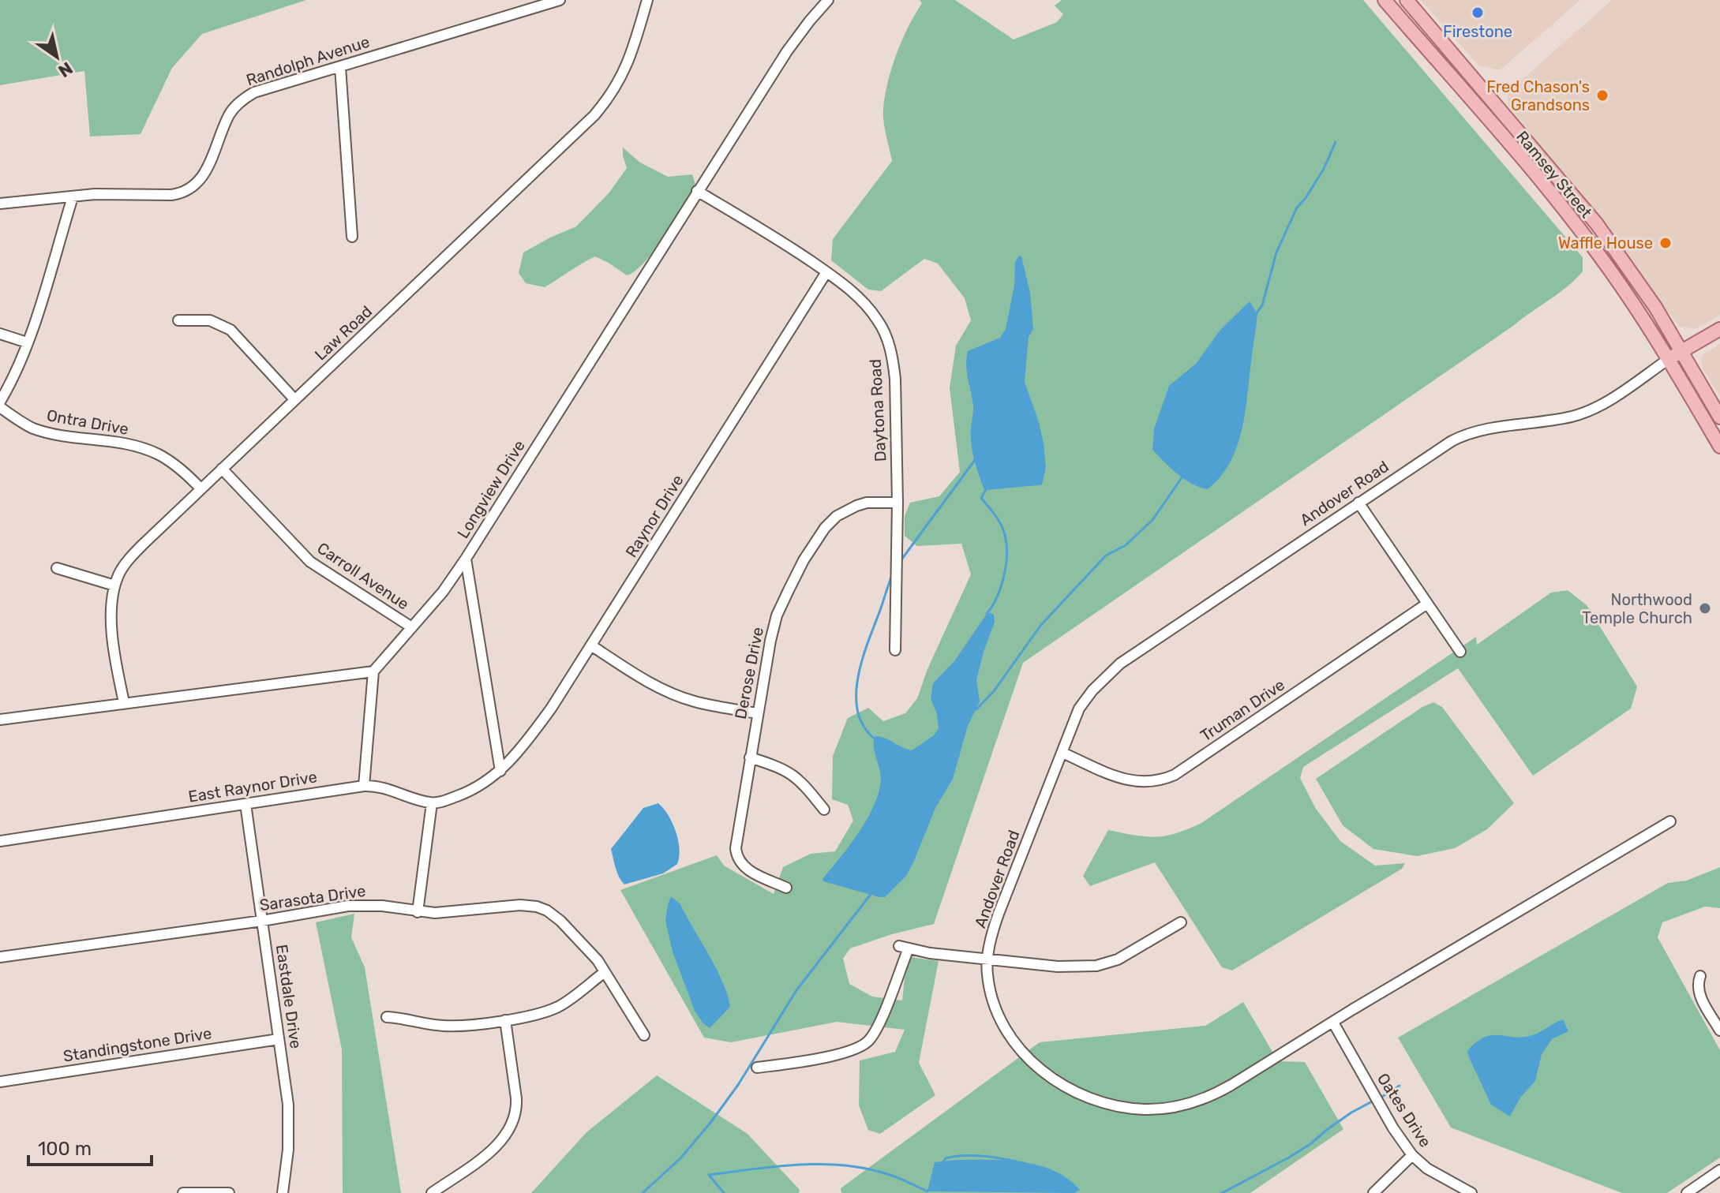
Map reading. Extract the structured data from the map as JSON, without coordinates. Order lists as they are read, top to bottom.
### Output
{
  "streets": {
    "main road": ["Ramsey Street"],
    "street": [
      "Randolph Avenue",
      "Law Road",
      "Daytona Road",
      "Ontra Drive",
      "Longview Drive",
      "Andover Road",
      "Raynor Drive",
      "Carroll Avenue",
      "Derose Drive",
      "Truman Drive",
      "East Raynor Drive",
      "Sarasota Drive",
      "Eastdale Drive",
      "Standingstone Drive",
      "Oates Drive"
    ]
  },
  "crossings": [
    ["Ramsey Street", "Andover Road"],
    ["Law Road", "Ontra Drive"],
    ["Law Road", "Carroll Avenue"],
    ["Daytona Road", "Longview Drive"],
    ["Daytona Road", "Raynor Drive"],
    ["Daytona Road", "Derose Drive"],
    ["Longview Drive", "Carroll Avenue"],
    ["Andover Road", "Truman Drive"],
    ["Andover Road", "Oates Drive"],
    ["East Raynor Drive", "Eastdale Drive"],
    ["Sarasota Drive", "Eastdale Drive"],
    ["Eastdale Drive", "Standingstone Drive"]
  ],
  "places": [
    "Firestone",
    "Fred Chason's Grandsons",
    "Waffle House",
    "Northwood Temple Church"
  ],
  "scale_bar": "100 m",
  "north": "bottom right"
}
